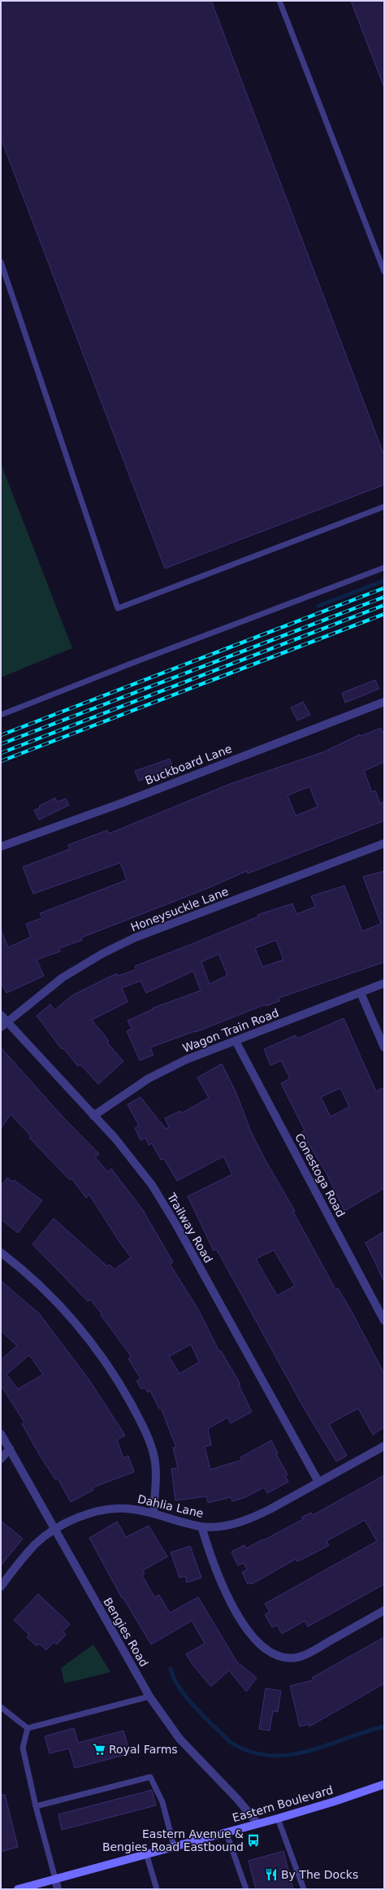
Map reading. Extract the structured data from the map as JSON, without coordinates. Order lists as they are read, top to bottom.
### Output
{
  "streets": {
    "main road": ["Eastern Boulevard"],
    "street": [
      "Buckboard Lane",
      "Honeysuckle Lane",
      "Wagon Train Road",
      "Conestoga Road",
      "Trailway Road",
      "Dahlia Lane",
      "Bengies Road"
    ]
  },
  "crossings": [
    ["Honeysuckle Lane", "Trailway Road"],
    ["Wagon Train Road", "Conestoga Road"],
    ["Wagon Train Road", "Trailway Road"],
    ["Trailway Road", "Dahlia Lane"],
    ["Dahlia Lane", "Bengies Road"],
    ["Bengies Road", "Eastern Boulevard"]
  ],
  "places": {
    "supermarket": ["Royal Farms"],
    "bus stop": ["Eastern Avenue & Bengies Road Eastbound"],
    "restaurant": ["By The Docks"]
  }
}
